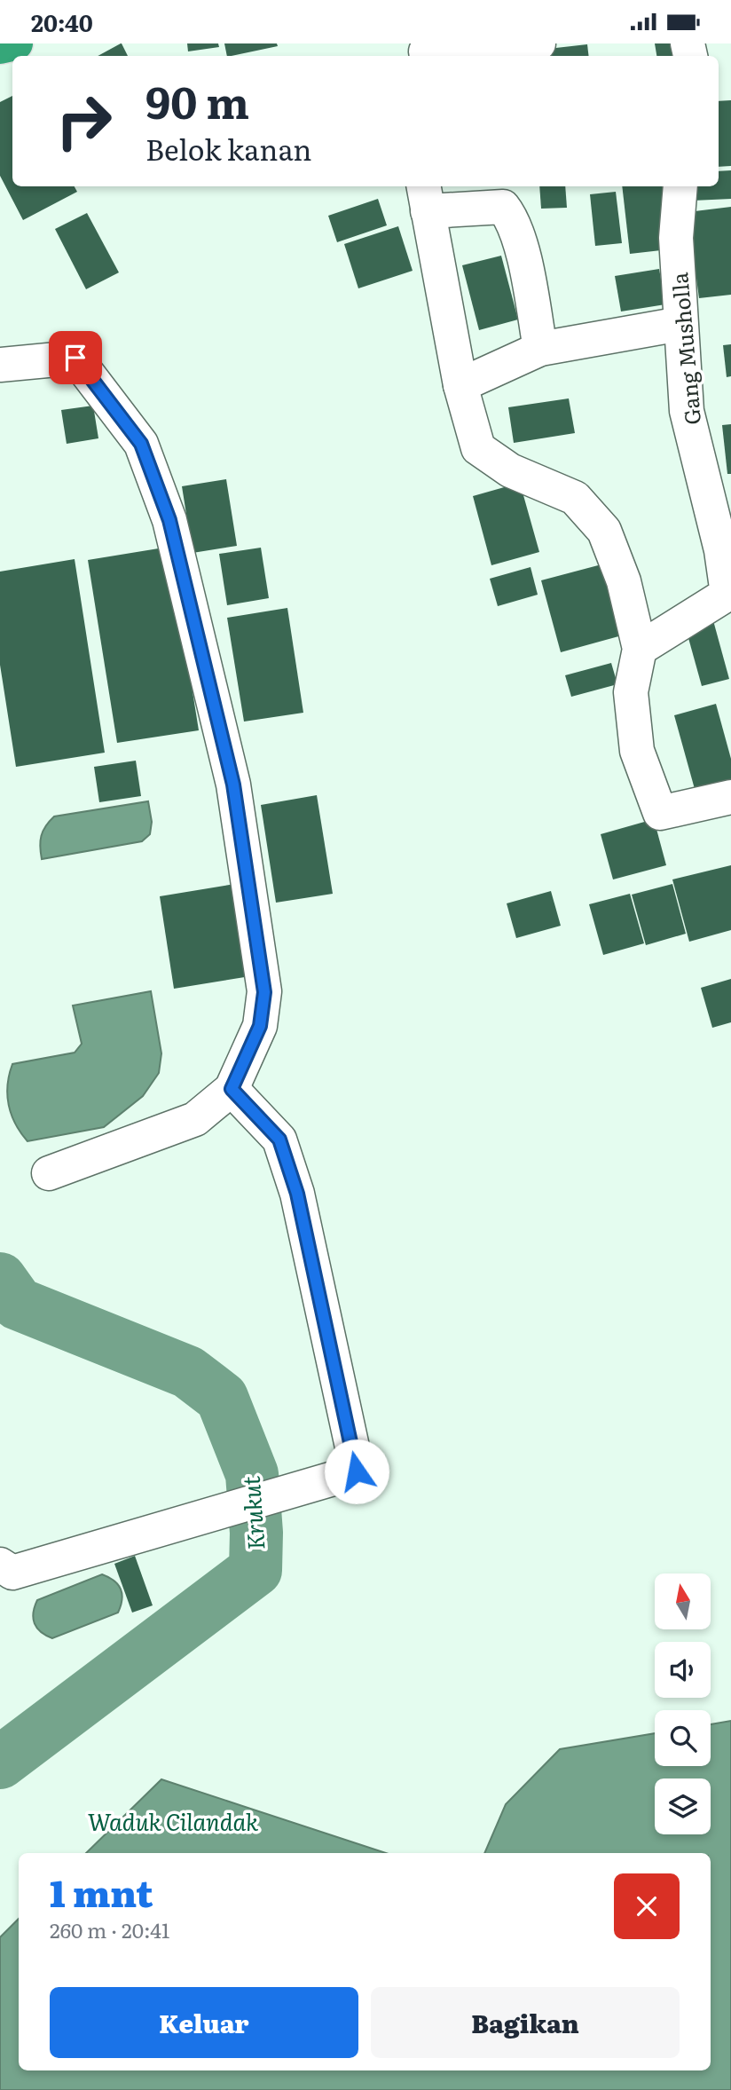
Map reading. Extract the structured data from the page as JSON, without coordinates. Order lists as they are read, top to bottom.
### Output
{
  "streets": {
    "street": ["Gang Musholla"]
  },
  "water": ["Krukut", "Waduk Cilandak"],
  "north": "top",
  "page": {
    "status": "20:40",
    "turn": ["90 m", "Belok kanan"],
    "heading": ["1 mnt", "260 m · 20:41"],
    "buttons": ["Keluar", "Bagikan"]
  }
}
